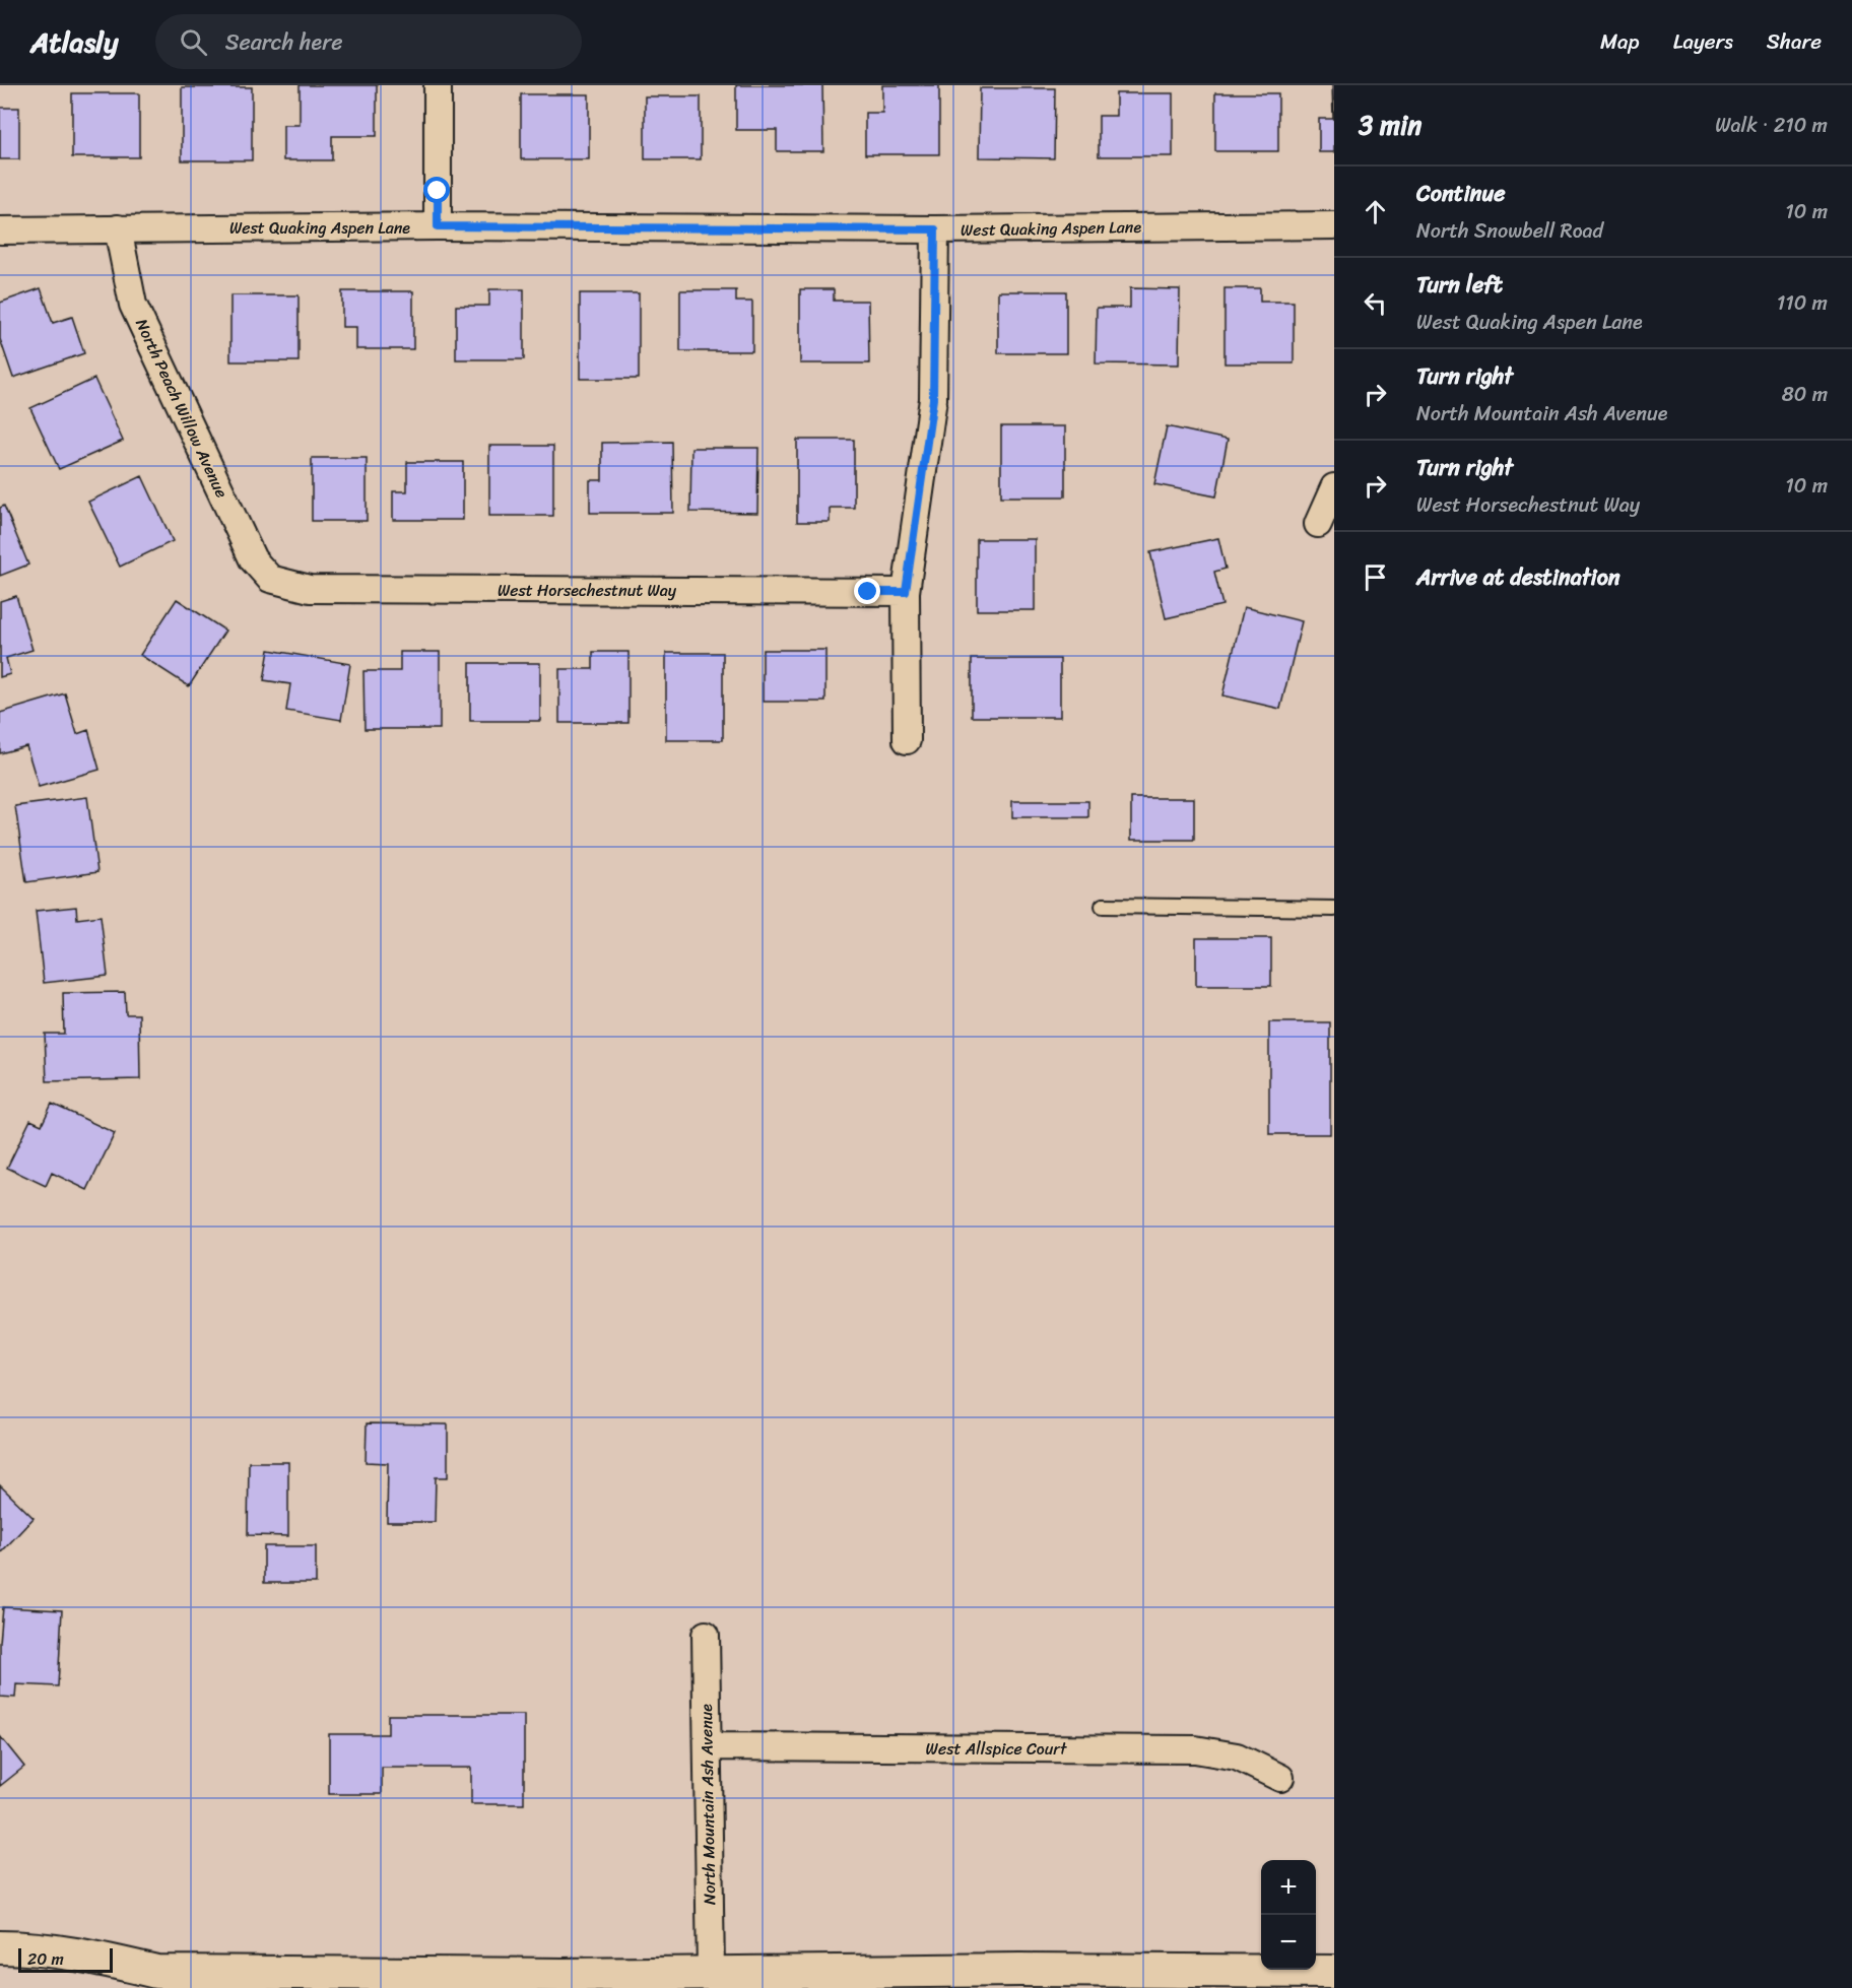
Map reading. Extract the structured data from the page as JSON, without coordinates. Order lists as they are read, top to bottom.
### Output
{
  "streets": {
    "street": [
      "West Quaking Aspen Lane",
      "North Peach Willow Avenue",
      "West Horsechestnut Way",
      "West Allspice Court",
      "North Mountain Ash Avenue"
    ]
  },
  "crossings": [
    ["West Quaking Aspen Lane", "North Peach Willow Avenue"],
    ["North Peach Willow Avenue", "West Horsechestnut Way"],
    ["West Allspice Court", "North Mountain Ash Avenue"]
  ],
  "scale_bar": "20 m",
  "page": {
    "header": "Atlasly",
    "search": "Search here",
    "nav": ["Map", "Layers", "Share"],
    "heading": ["3 min", "Walk · 210 m"],
    "list": [
      ["Continue", "North Snowbell Road", "10 m"],
      ["Turn left", "West Quaking Aspen Lane", "110 m"],
      ["Turn right", "North Mountain Ash Avenue", "80 m"],
      ["Turn right", "West Horsechestnut Way", "10 m"],
      "Arrive at destination"
    ],
    "map_buttons": ["+", "−"],
    "scale": "20 m"
  }
}
